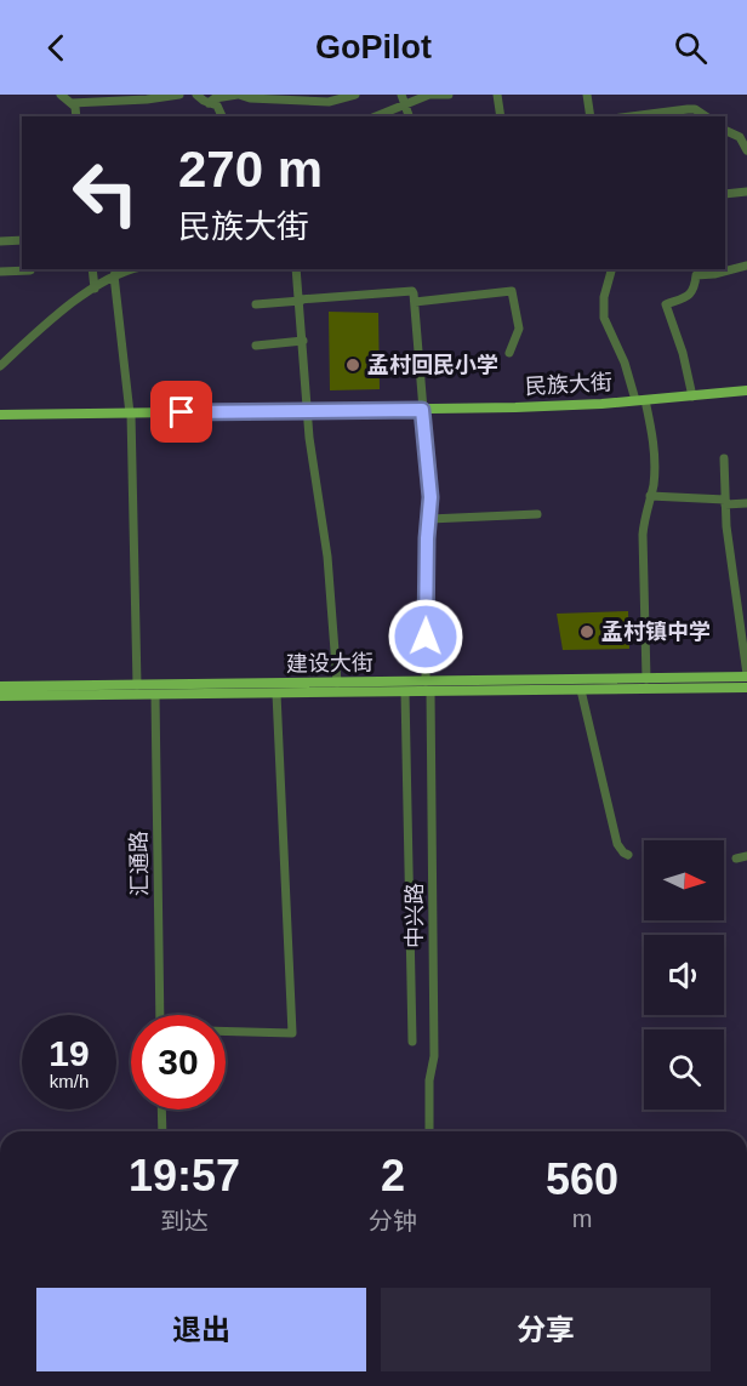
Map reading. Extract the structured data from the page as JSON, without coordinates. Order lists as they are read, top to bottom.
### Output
{
  "streets": {
    "main road": ["民族大街", "建设大街"],
    "street": ["汇通路", "中兴路"]
  },
  "crossings": [
    ["民族大街", "中兴路"],
    ["建设大街", "汇通路"],
    ["建设大街", "中兴路"]
  ],
  "places": ["孟村回民小学", "孟村镇中学"],
  "north": "right",
  "page": {
    "header": "GoPilot",
    "turn": ["270 m", "民族大街"],
    "speed": "19 km/h",
    "limit": "30",
    "eta": [
      "19:57",
      "到达",
      "2",
      "分钟",
      "560",
      "m"
    ],
    "buttons": ["退出", "分享"]
  }
}
